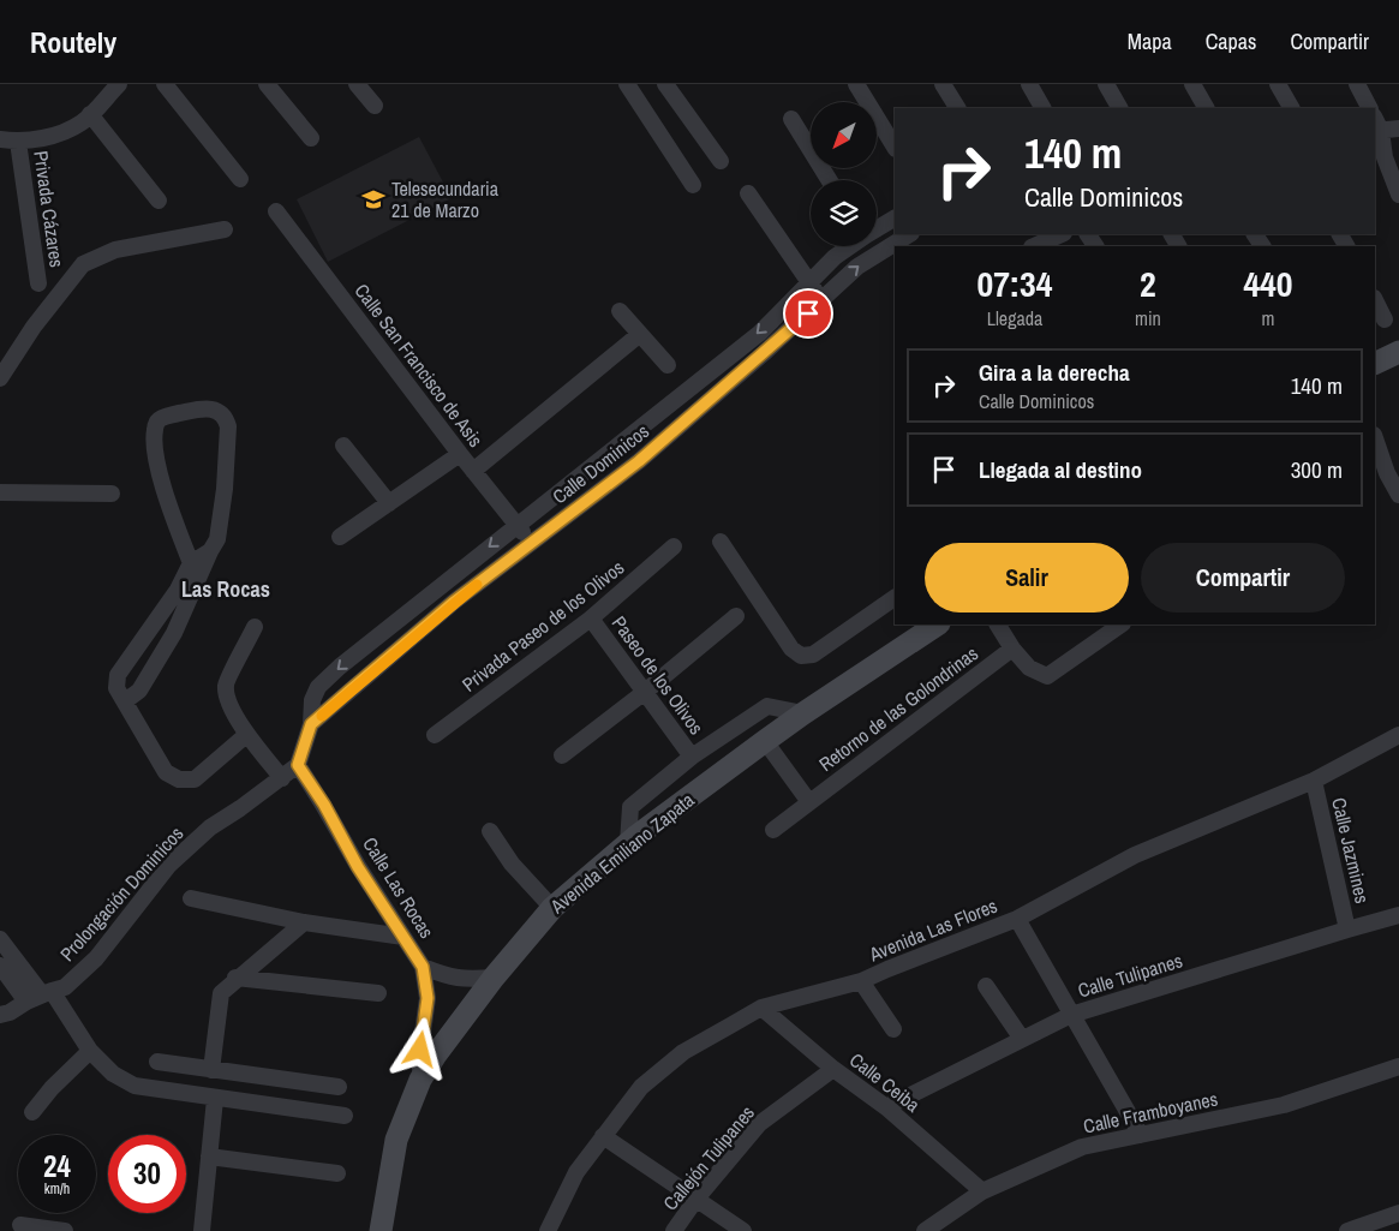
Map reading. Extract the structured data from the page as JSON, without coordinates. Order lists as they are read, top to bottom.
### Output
{
  "streets": {
    "main road": ["Avenida Emiliano Zapata"],
    "street": [
      "Privada Cázares",
      "Calle San Francisco de Asis",
      "Calle Dominicos",
      "Privada Paseo de los Olivos",
      "Paseo de los Olivos",
      "Retorno de las Golondrinas",
      "Calle Jazmines",
      "Calle Las Rocas",
      "Prolongación Dominicos",
      "Avenida Las Flores",
      "Calle Tulipanes",
      "Calle Ceiba",
      "Calle Framboyanes",
      "Callejón Tulipanes"
    ]
  },
  "crossings": [
    ["Calle San Francisco de Asis", "Calle Dominicos"],
    ["Calle Dominicos", "Calle Las Rocas"],
    ["Calle Dominicos", "Prolongación Dominicos"],
    ["Privada Paseo de los Olivos", "Paseo de los Olivos"],
    ["Paseo de los Olivos", "Avenida Emiliano Zapata"],
    ["Calle Jazmines", "Avenida Las Flores"],
    ["Calle Jazmines", "Calle Tulipanes"],
    ["Avenida Emiliano Zapata", "Calle Las Rocas"],
    ["Calle Las Rocas", "Prolongación Dominicos"],
    ["Avenida Las Flores", "Calle Ceiba"],
    ["Calle Tulipanes", "Calle Ceiba"],
    ["Calle Ceiba", "Calle Framboyanes"],
    ["Calle Ceiba", "Callejón Tulipanes"]
  ],
  "districts": ["Las Rocas"],
  "places": {
    "school or university": ["Telesecundaria 21 de Marzo"]
  },
  "north": "bottom left",
  "page": {
    "header": "Routely",
    "nav": ["Mapa", "Capas", "Compartir"],
    "turn": ["140 m", "Calle Dominicos"],
    "eta": [
      "07:34",
      "Llegada",
      "2",
      "min",
      "440",
      "m"
    ],
    "list": [
      {
        "name": "Gira a la derecha",
        "note": "Calle Dominicos",
        "value": "140 m"
      },
      {
        "name": "Llegada al destino",
        "value": "300 m"
      }
    ],
    "buttons": ["Salir", "Compartir"],
    "speed": "24 km/h",
    "limit": "30"
  }
}
